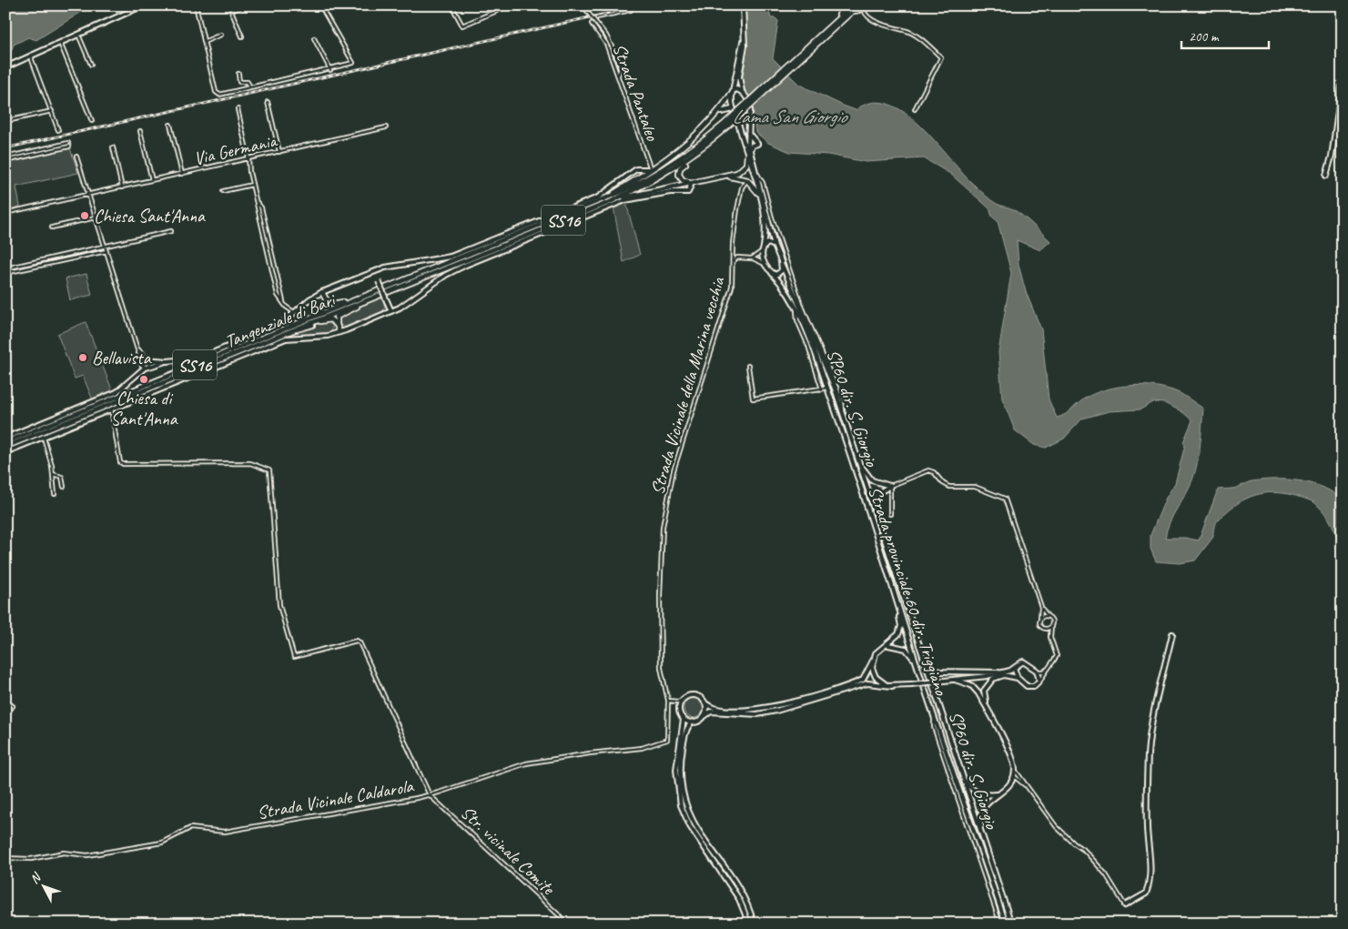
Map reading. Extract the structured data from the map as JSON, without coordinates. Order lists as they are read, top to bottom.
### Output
{
  "streets": {
    "highway": ["SS16", "Tangenziale di Bari"],
    "main road": ["SP60 dir. S. Giorgio", "Strada provinciale 60 dir. Triggiano"],
    "street": [
      "Strada Pantaleo",
      "Via Germania",
      "Strada Vicinale della Marina vecchia",
      "Strada Vicinale Caldarola",
      "Str. vicinale Comite"
    ]
  },
  "crossings": [
    ["Strada Pantaleo", "SS16"],
    ["SS16", "Tangenziale di Bari"],
    ["Strada Vicinale della Marina vecchia", "Strada provinciale 60 dir. Triggiano"],
    ["Strada Vicinale della Marina vecchia", "Strada Vicinale Caldarola"],
    ["Strada Vicinale Caldarola", "Str. vicinale Comite"]
  ],
  "water": ["Lama San Giorgio"],
  "places": ["Chiesa Sant'Anna", "Bellavista", "Chiesa di Sant'Anna"],
  "scale_bar": "200 m",
  "north": "top left"
}
